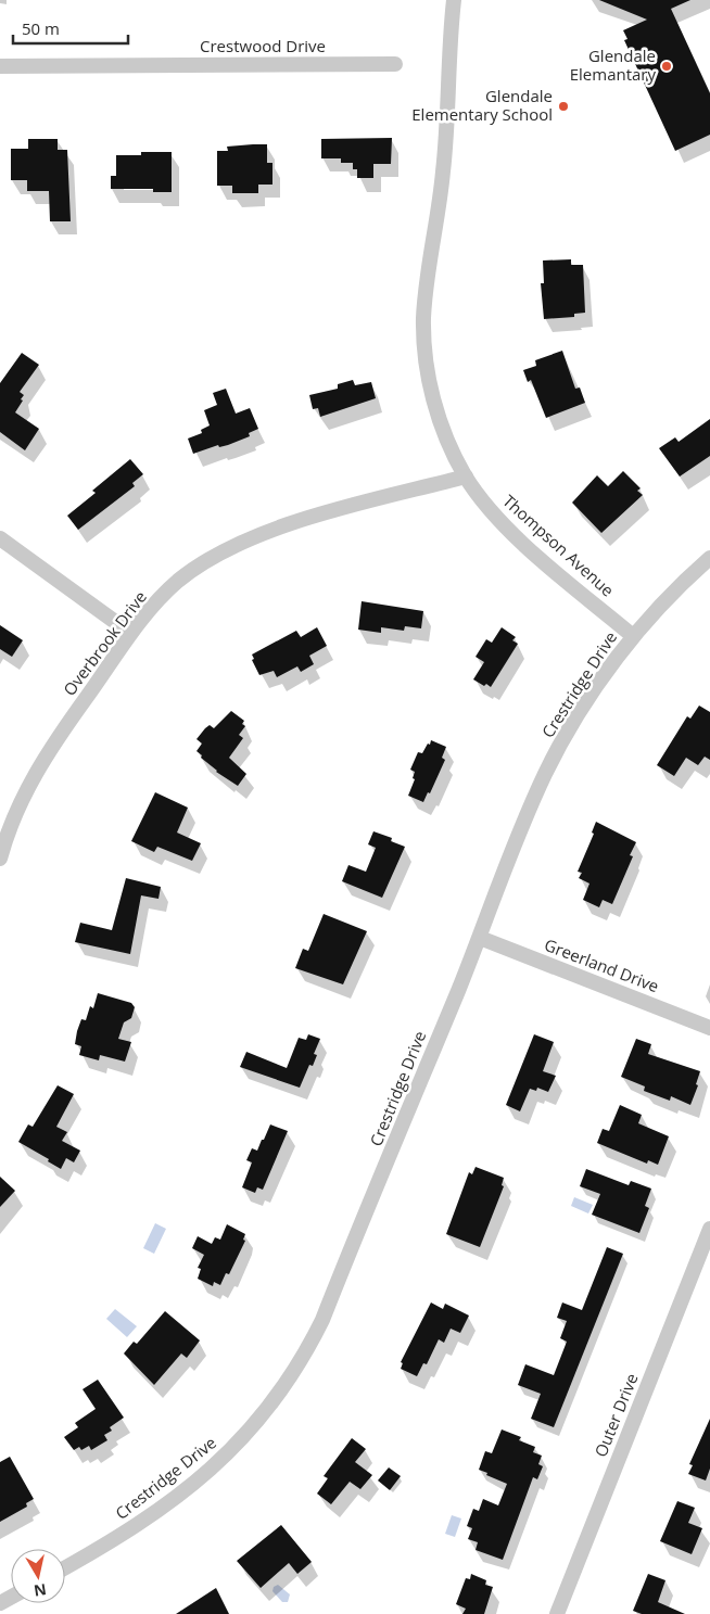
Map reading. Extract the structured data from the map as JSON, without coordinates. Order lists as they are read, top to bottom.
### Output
{
  "streets": {
    "street": [
      "Crestwood Drive",
      "Thompson Avenue",
      "Overbrook Drive",
      "Crestridge Drive",
      "Greerland Drive",
      "Outer Drive"
    ]
  },
  "crossings": [
    ["Thompson Avenue", "Overbrook Drive"],
    ["Thompson Avenue", "Crestridge Drive"],
    ["Crestridge Drive", "Greerland Drive"]
  ],
  "places": ["Glendale Elemantary", "Glendale Elementary School"],
  "scale_bar": "50 m",
  "north": "bottom"
}
